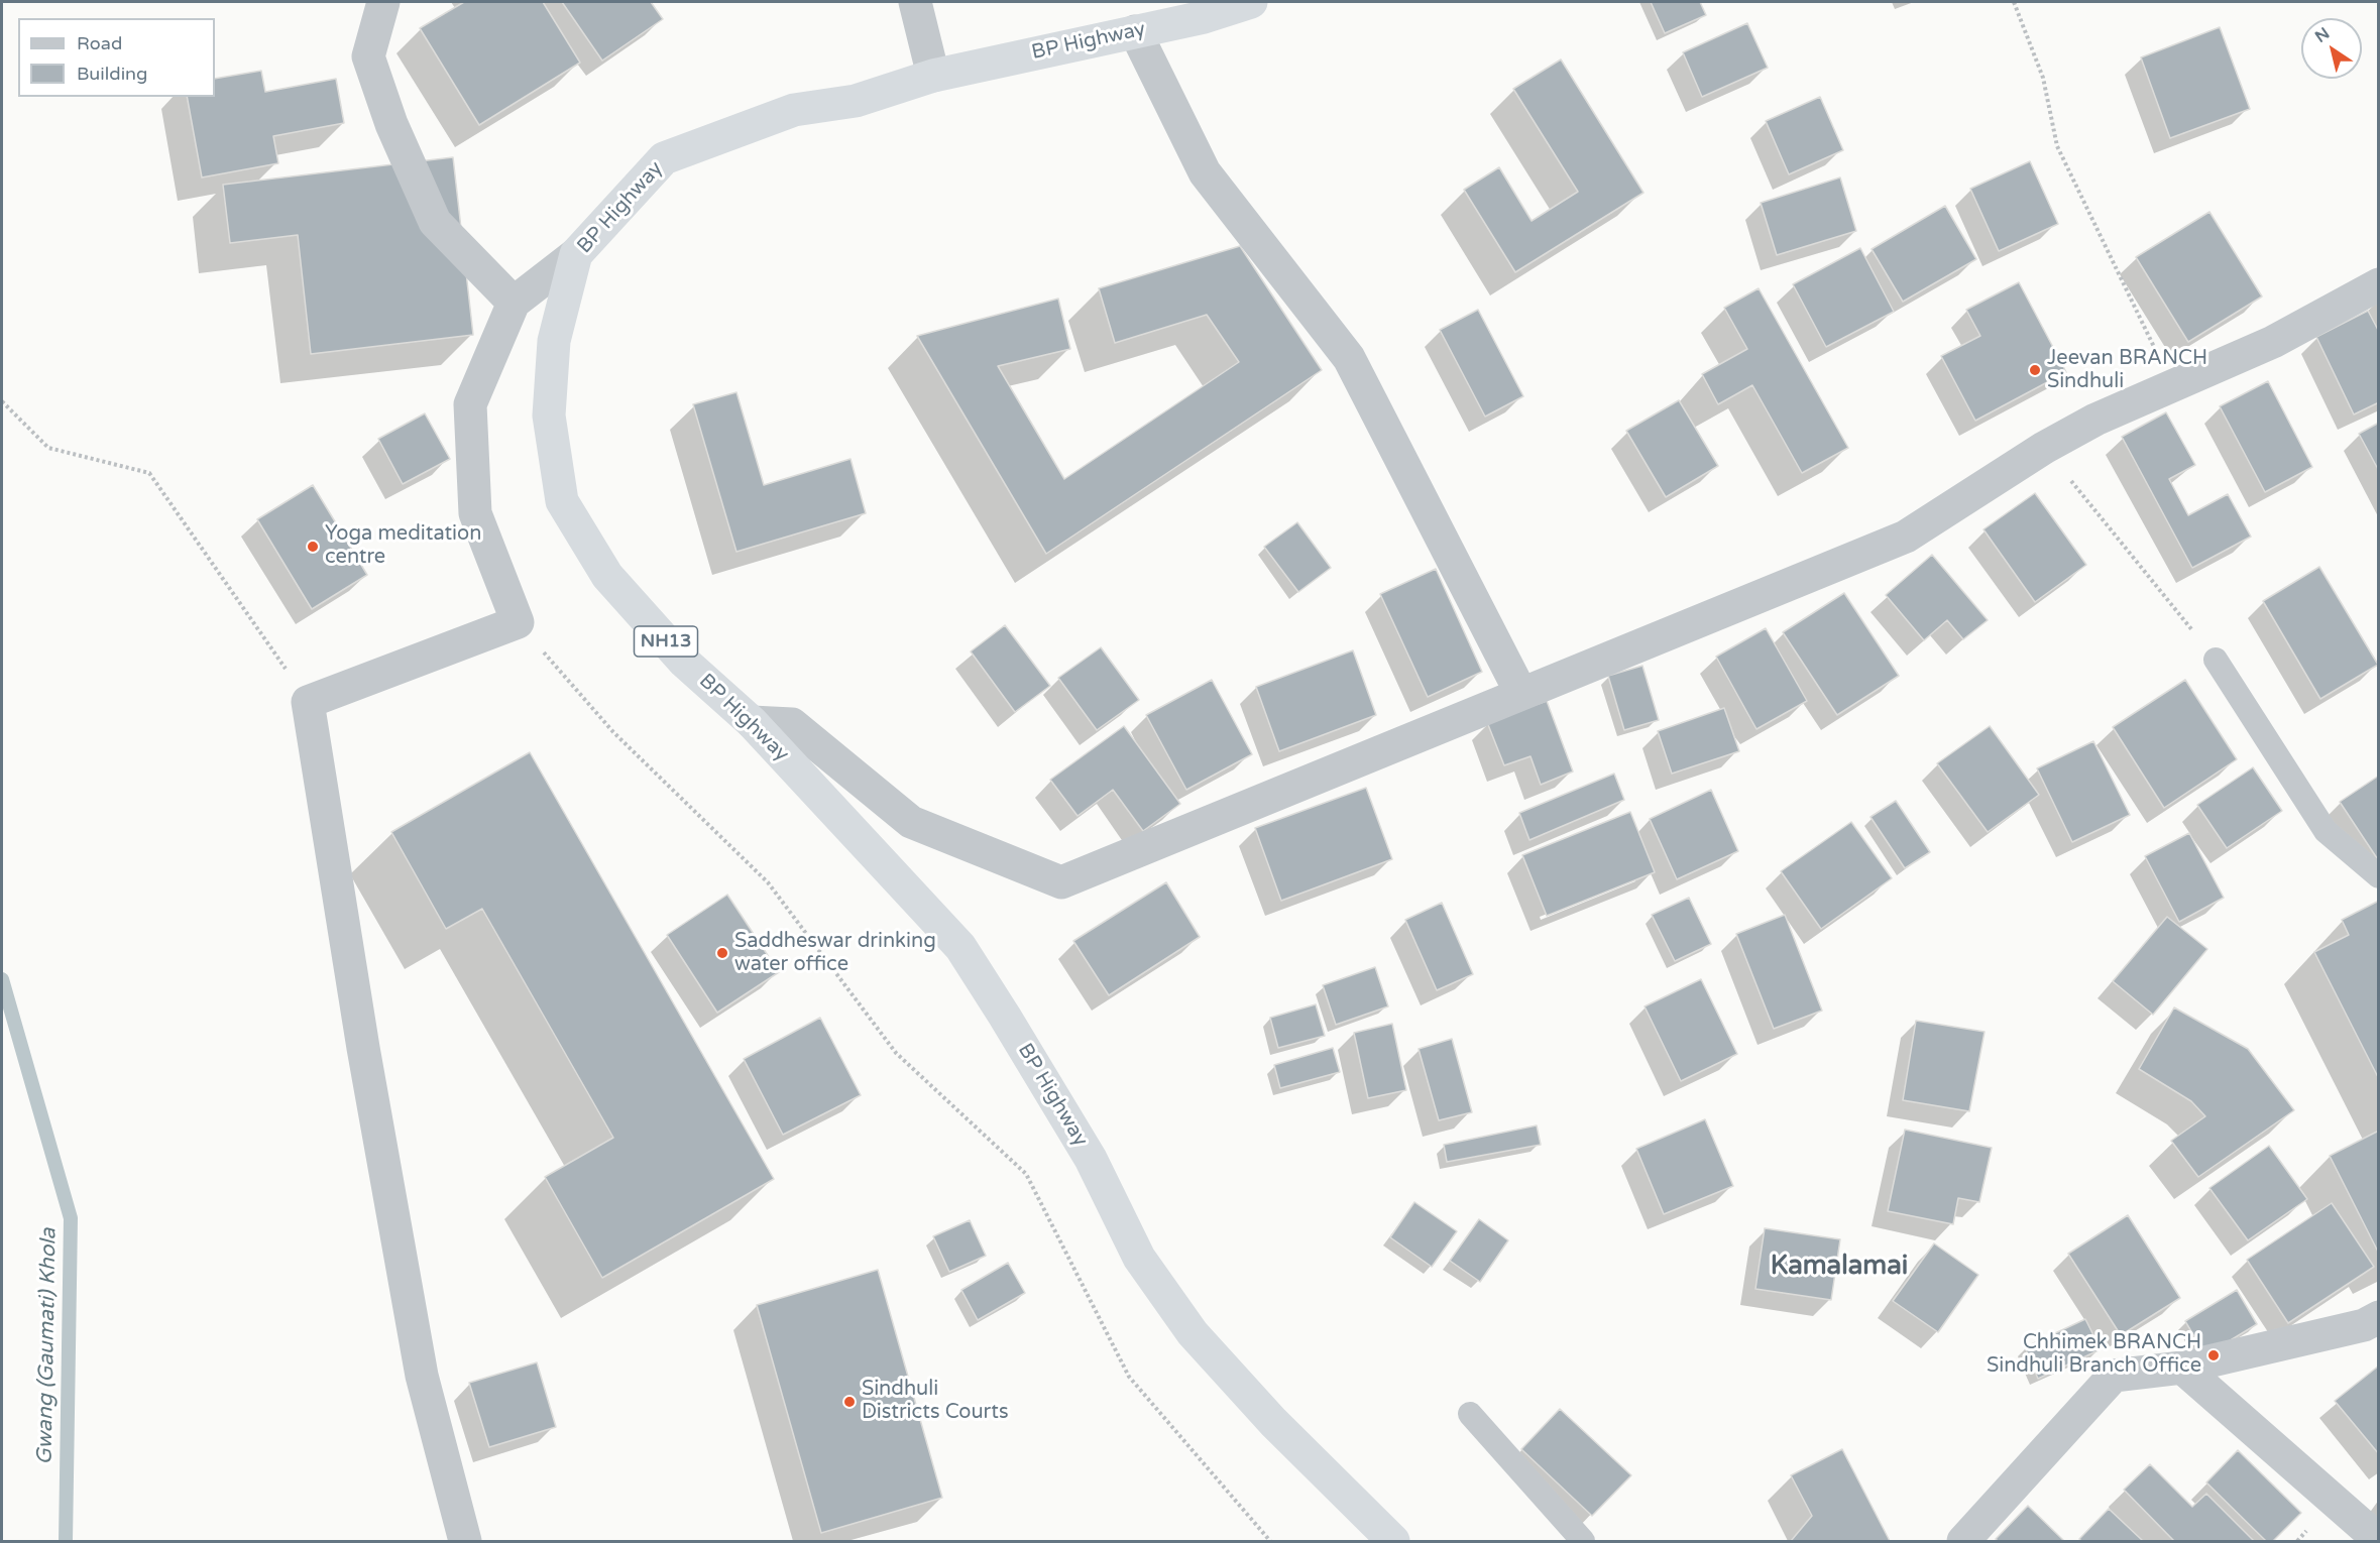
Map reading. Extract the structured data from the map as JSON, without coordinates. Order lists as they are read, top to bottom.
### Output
{
  "streets": {
    "highway": ["BP Highway", "NH13"]
  },
  "districts": ["Kamalamai"],
  "water": ["Gwang (Gaumati) Khola"],
  "places": [
    "Jeevan BRANCH Sindhuli",
    "Yoga meditation centre",
    "Saddheswar drinking water office",
    "Chhimek BRANCH Sindhuli Branch Office",
    "Sindhuli Districts Courts"
  ],
  "legend": ["Road", "Building"],
  "north": "top left"
}
